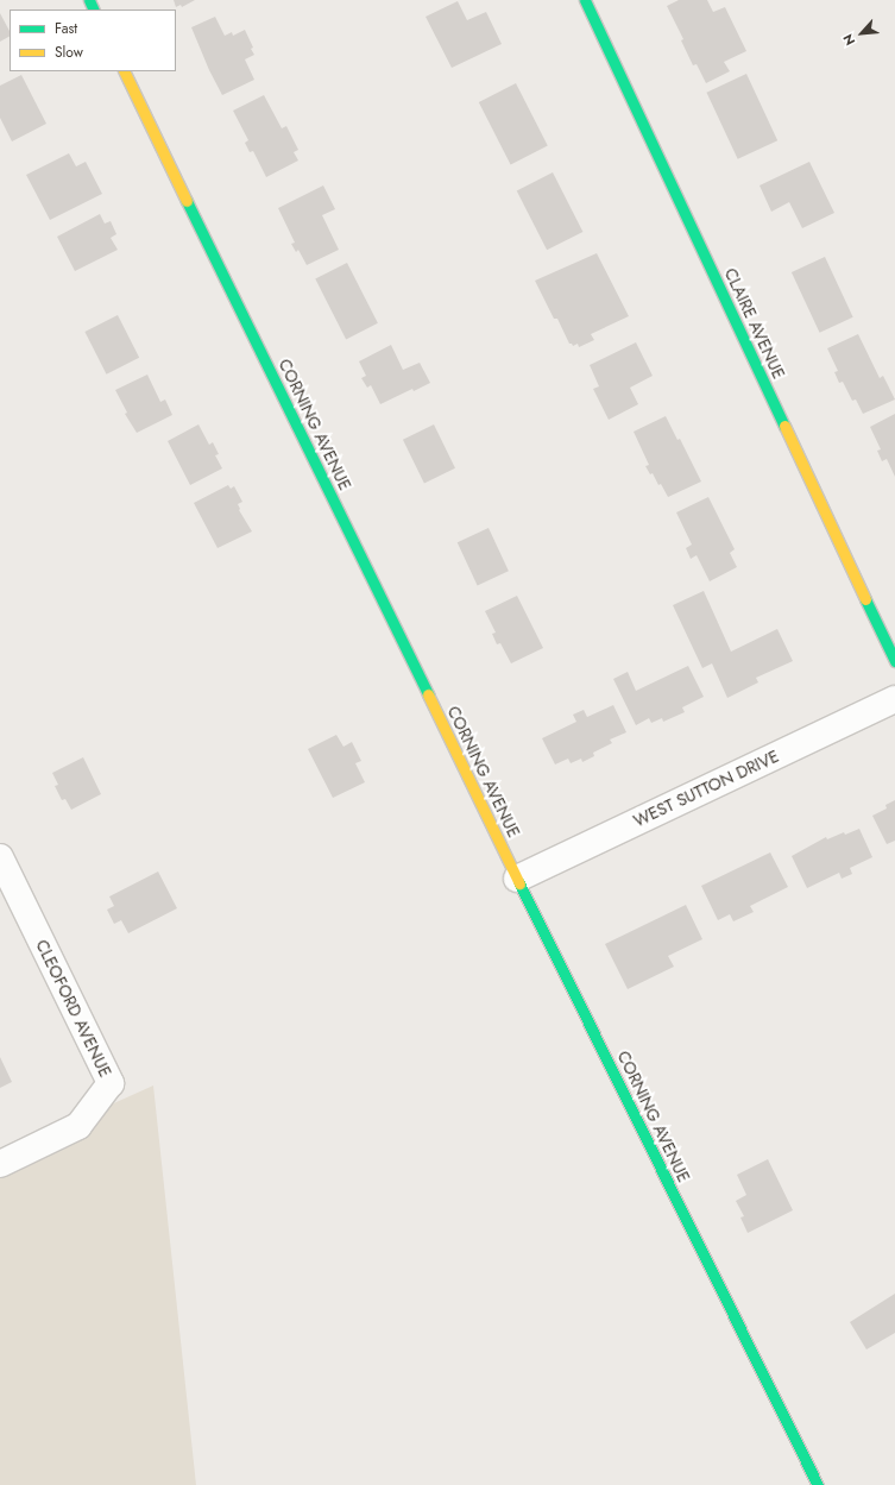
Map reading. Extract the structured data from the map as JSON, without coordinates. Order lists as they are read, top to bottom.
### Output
{
  "streets": {
    "street": [
      "CLAIRE AVENUE",
      "CORNING AVENUE",
      "WEST SUTTON DRIVE",
      "CLEOFORD AVENUE"
    ]
  },
  "crossings": [
    ["CORNING AVENUE", "WEST SUTTON DRIVE"]
  ],
  "legend": ["Fast", "Slow"],
  "north": "bottom left"
}
